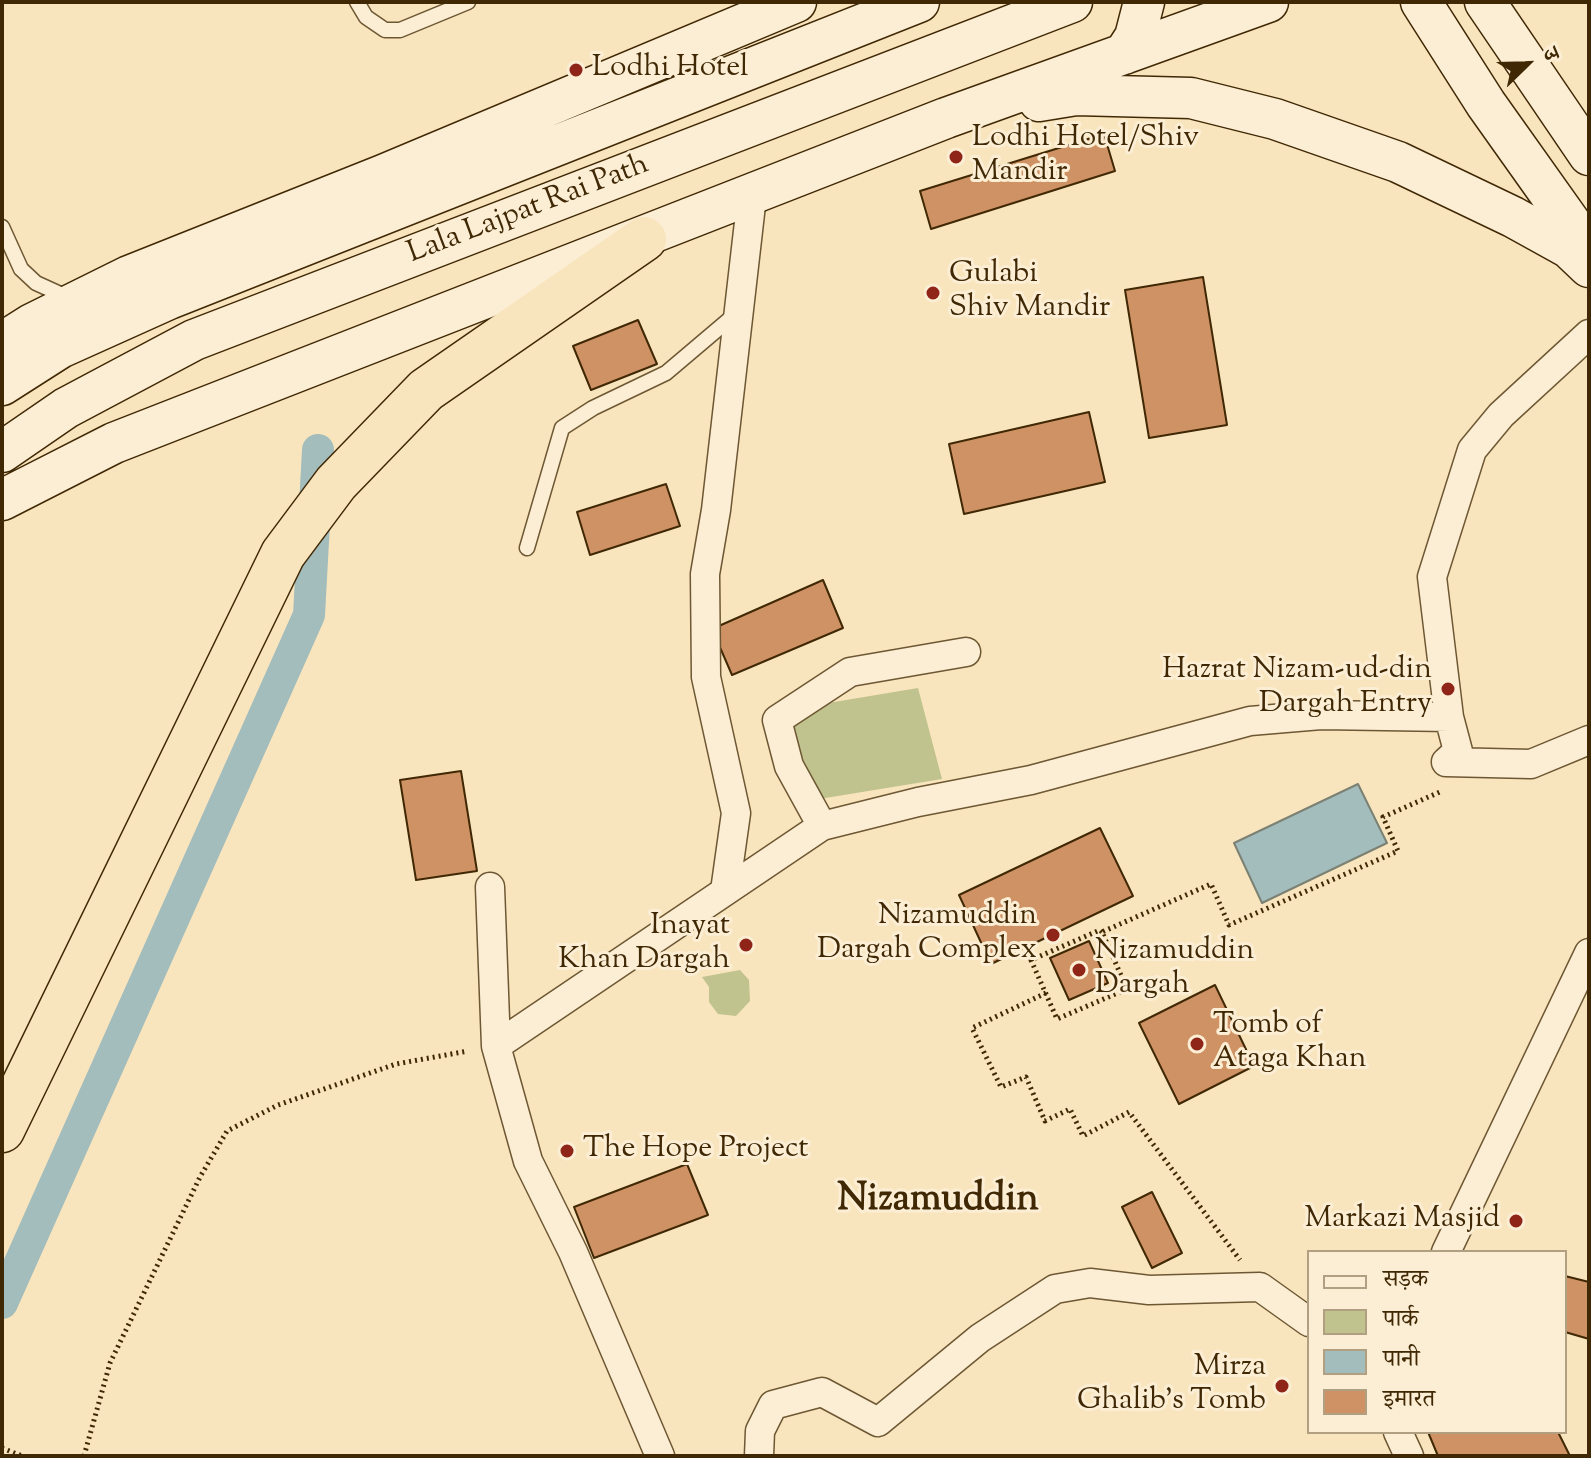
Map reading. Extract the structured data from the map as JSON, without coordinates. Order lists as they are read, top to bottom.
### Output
{
  "streets": {
    "main road": ["Lala Lajpat Rai Path"]
  },
  "districts": ["Nizamuddin"],
  "places": [
    "Lodhi Hotel",
    "Lodhi Hotel/Shiv Mandir",
    "Gulabi Shiv Mandir",
    "Hazrat Nizam-ud-din Dargah Entry",
    "Nizamuddin Dargah Complex",
    "Inayat Khan Dargah",
    "Nizamuddin Dargah",
    "Tomb of Ataga Khan",
    "The Hope Project",
    "Markazi Masjid",
    "Mirza Ghalib's Tomb"
  ],
  "legend": [
    "सड़क",
    "पार्क",
    "पानी",
    "इमारत"
  ],
  "north": "top right"
}
